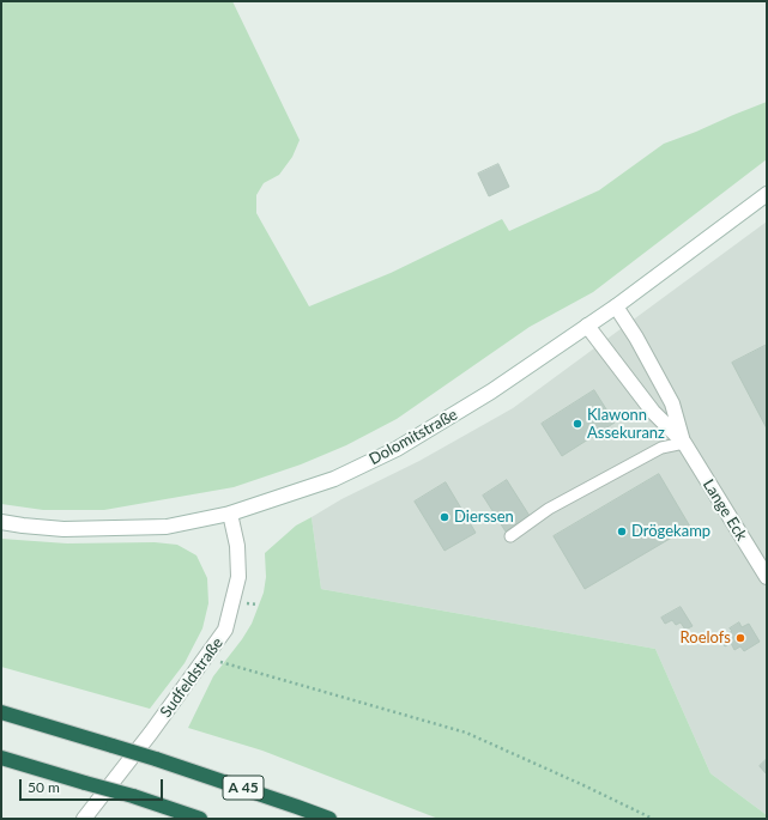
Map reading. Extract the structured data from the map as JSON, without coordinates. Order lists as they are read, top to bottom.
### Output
{
  "streets": {
    "highway": ["A 45"],
    "street": ["Dolomitstraße", "Lange Eck", "Sudfeldstraße"]
  },
  "crossings": [
    ["Dolomitstraße", "Lange Eck"],
    ["Dolomitstraße", "Sudfeldstraße"]
  ],
  "places": [
    "Klawonn Assekuranz",
    "Dierssen",
    "Drögekamp",
    "Roelofs"
  ],
  "scale_bar": "50 m"
}
